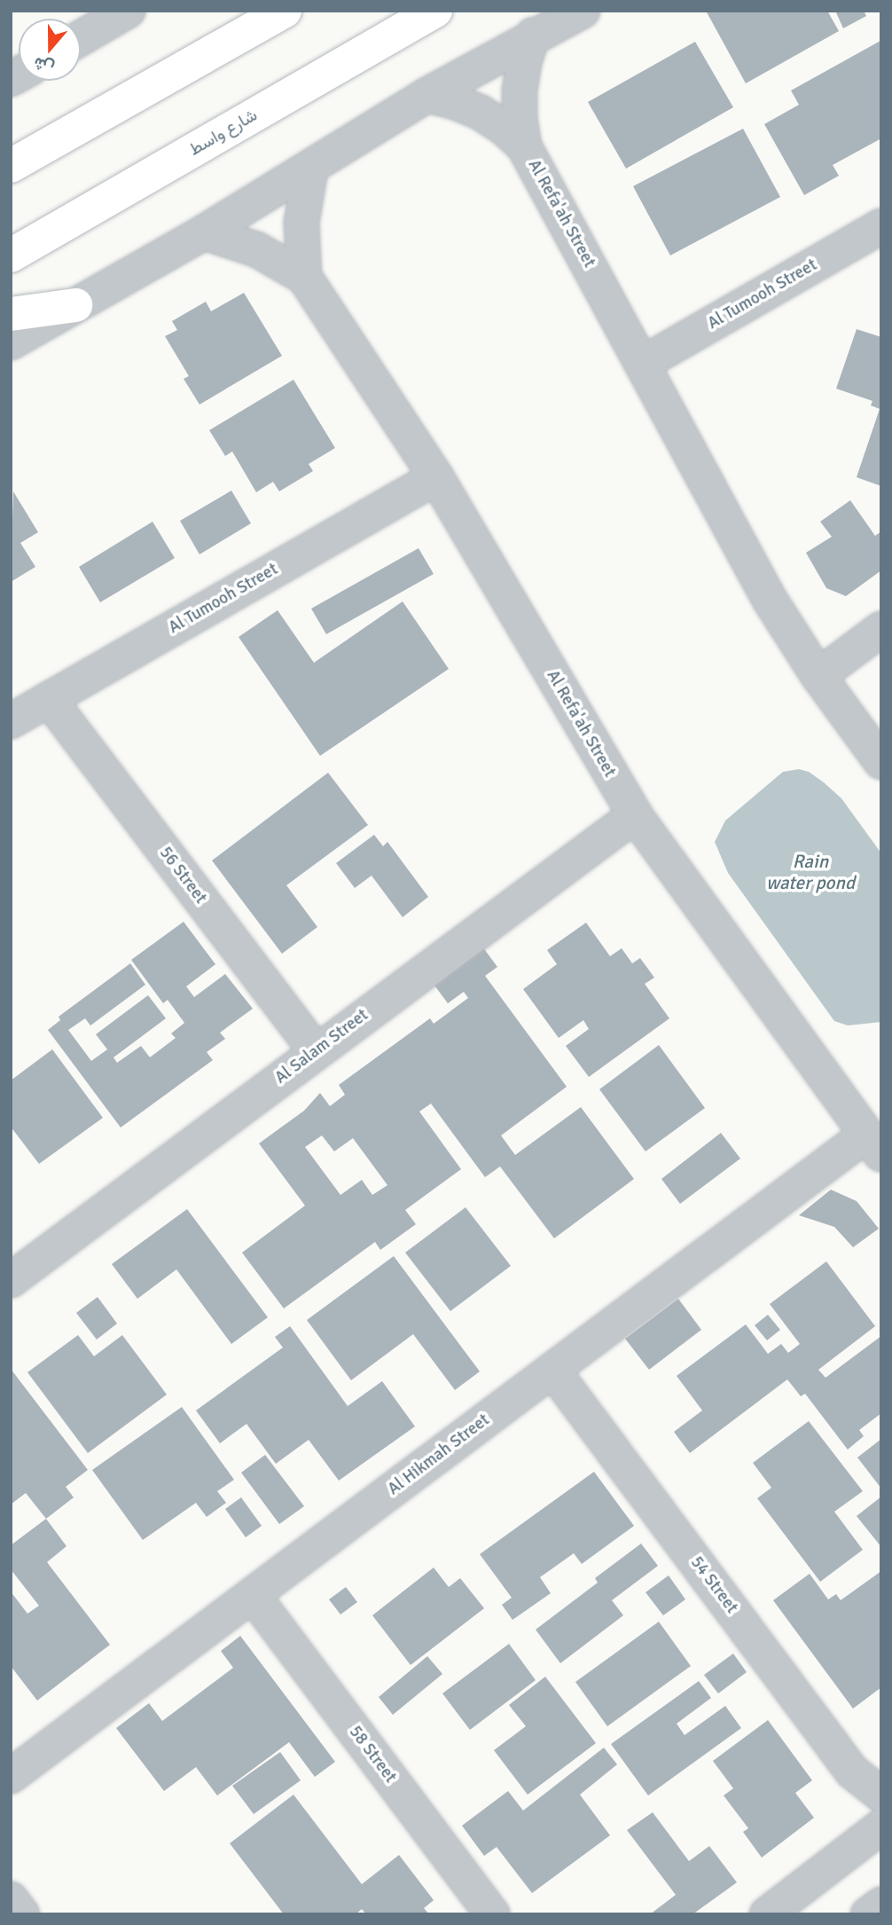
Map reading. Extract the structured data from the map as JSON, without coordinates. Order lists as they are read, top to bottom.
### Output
{
  "streets": {
    "highway": ["شارع واسط"],
    "street": [
      "Al Refa'ah Street",
      "Al Tumooh Street",
      "56 Street",
      "Al Salam Street",
      "Al Hikmah Street",
      "54 Street",
      "58 Street"
    ]
  },
  "crossings": [
    ["Al Refa'ah Street", "Al Tumooh Street"],
    ["Al Refa'ah Street", "Al Salam Street"],
    ["Al Refa'ah Street", "Al Hikmah Street"],
    ["Al Tumooh Street", "56 Street"],
    ["56 Street", "Al Salam Street"],
    ["Al Hikmah Street", "54 Street"],
    ["Al Hikmah Street", "58 Street"]
  ],
  "water": ["Rain water pond"],
  "north": "bottom"
}
